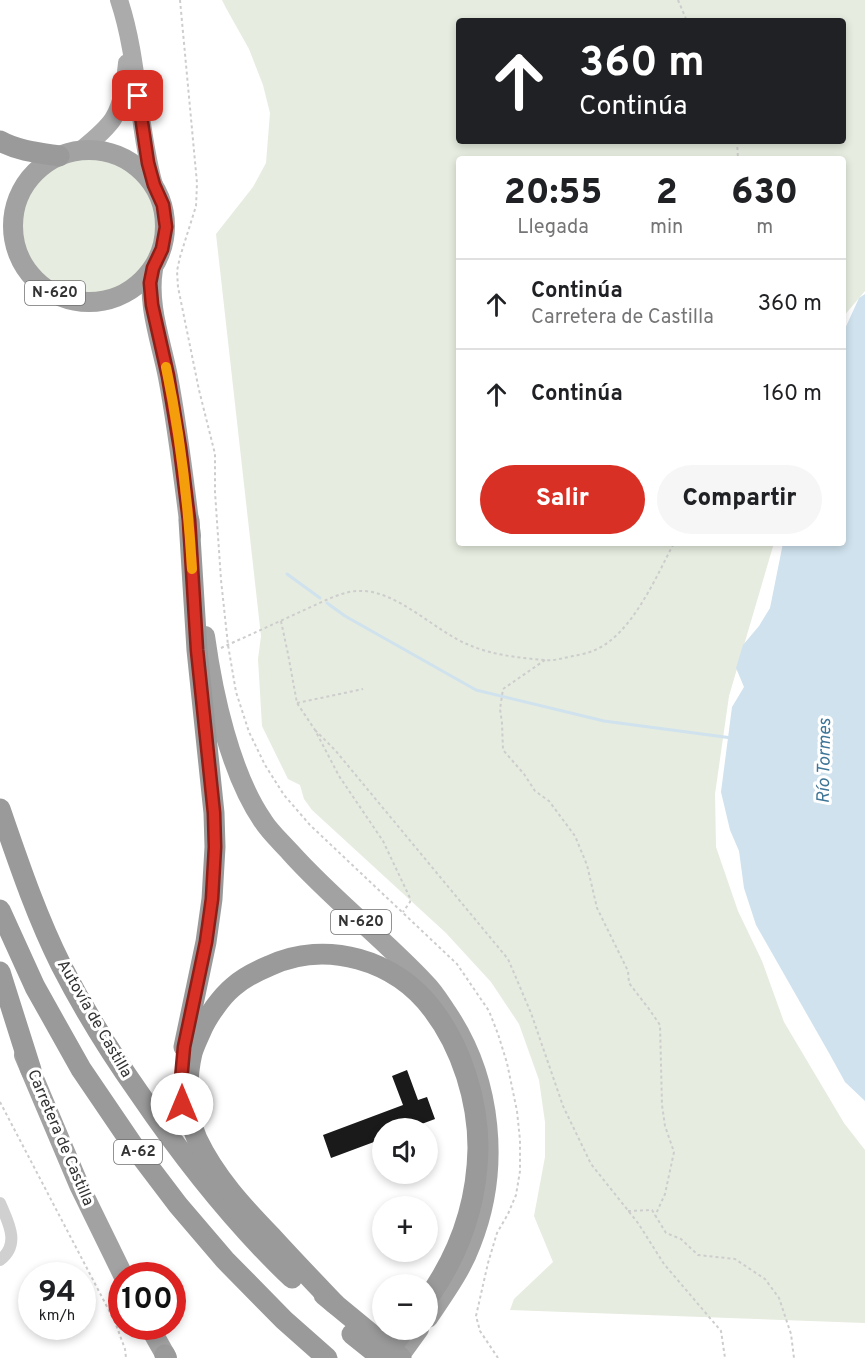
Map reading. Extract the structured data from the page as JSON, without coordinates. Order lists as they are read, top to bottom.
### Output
{
  "streets": {
    "highway": [
      "N-620",
      "Autovía de Castilla",
      "Carretera de Castilla",
      "A-62"
    ]
  },
  "water": ["Río Tormes"],
  "page": {
    "turn": ["360 m", "Continúa"],
    "eta": [
      "20:55",
      "Llegada",
      "2",
      "min",
      "630",
      "m"
    ],
    "list": [
      {
        "name": "Continúa",
        "note": "Carretera de Castilla",
        "value": "360 m"
      },
      {
        "name": "Continúa",
        "value": "160 m"
      }
    ],
    "buttons": ["Salir", "Compartir"],
    "map_buttons": ["+", "−"],
    "speed": "94 km/h",
    "limit": "100"
  }
}
